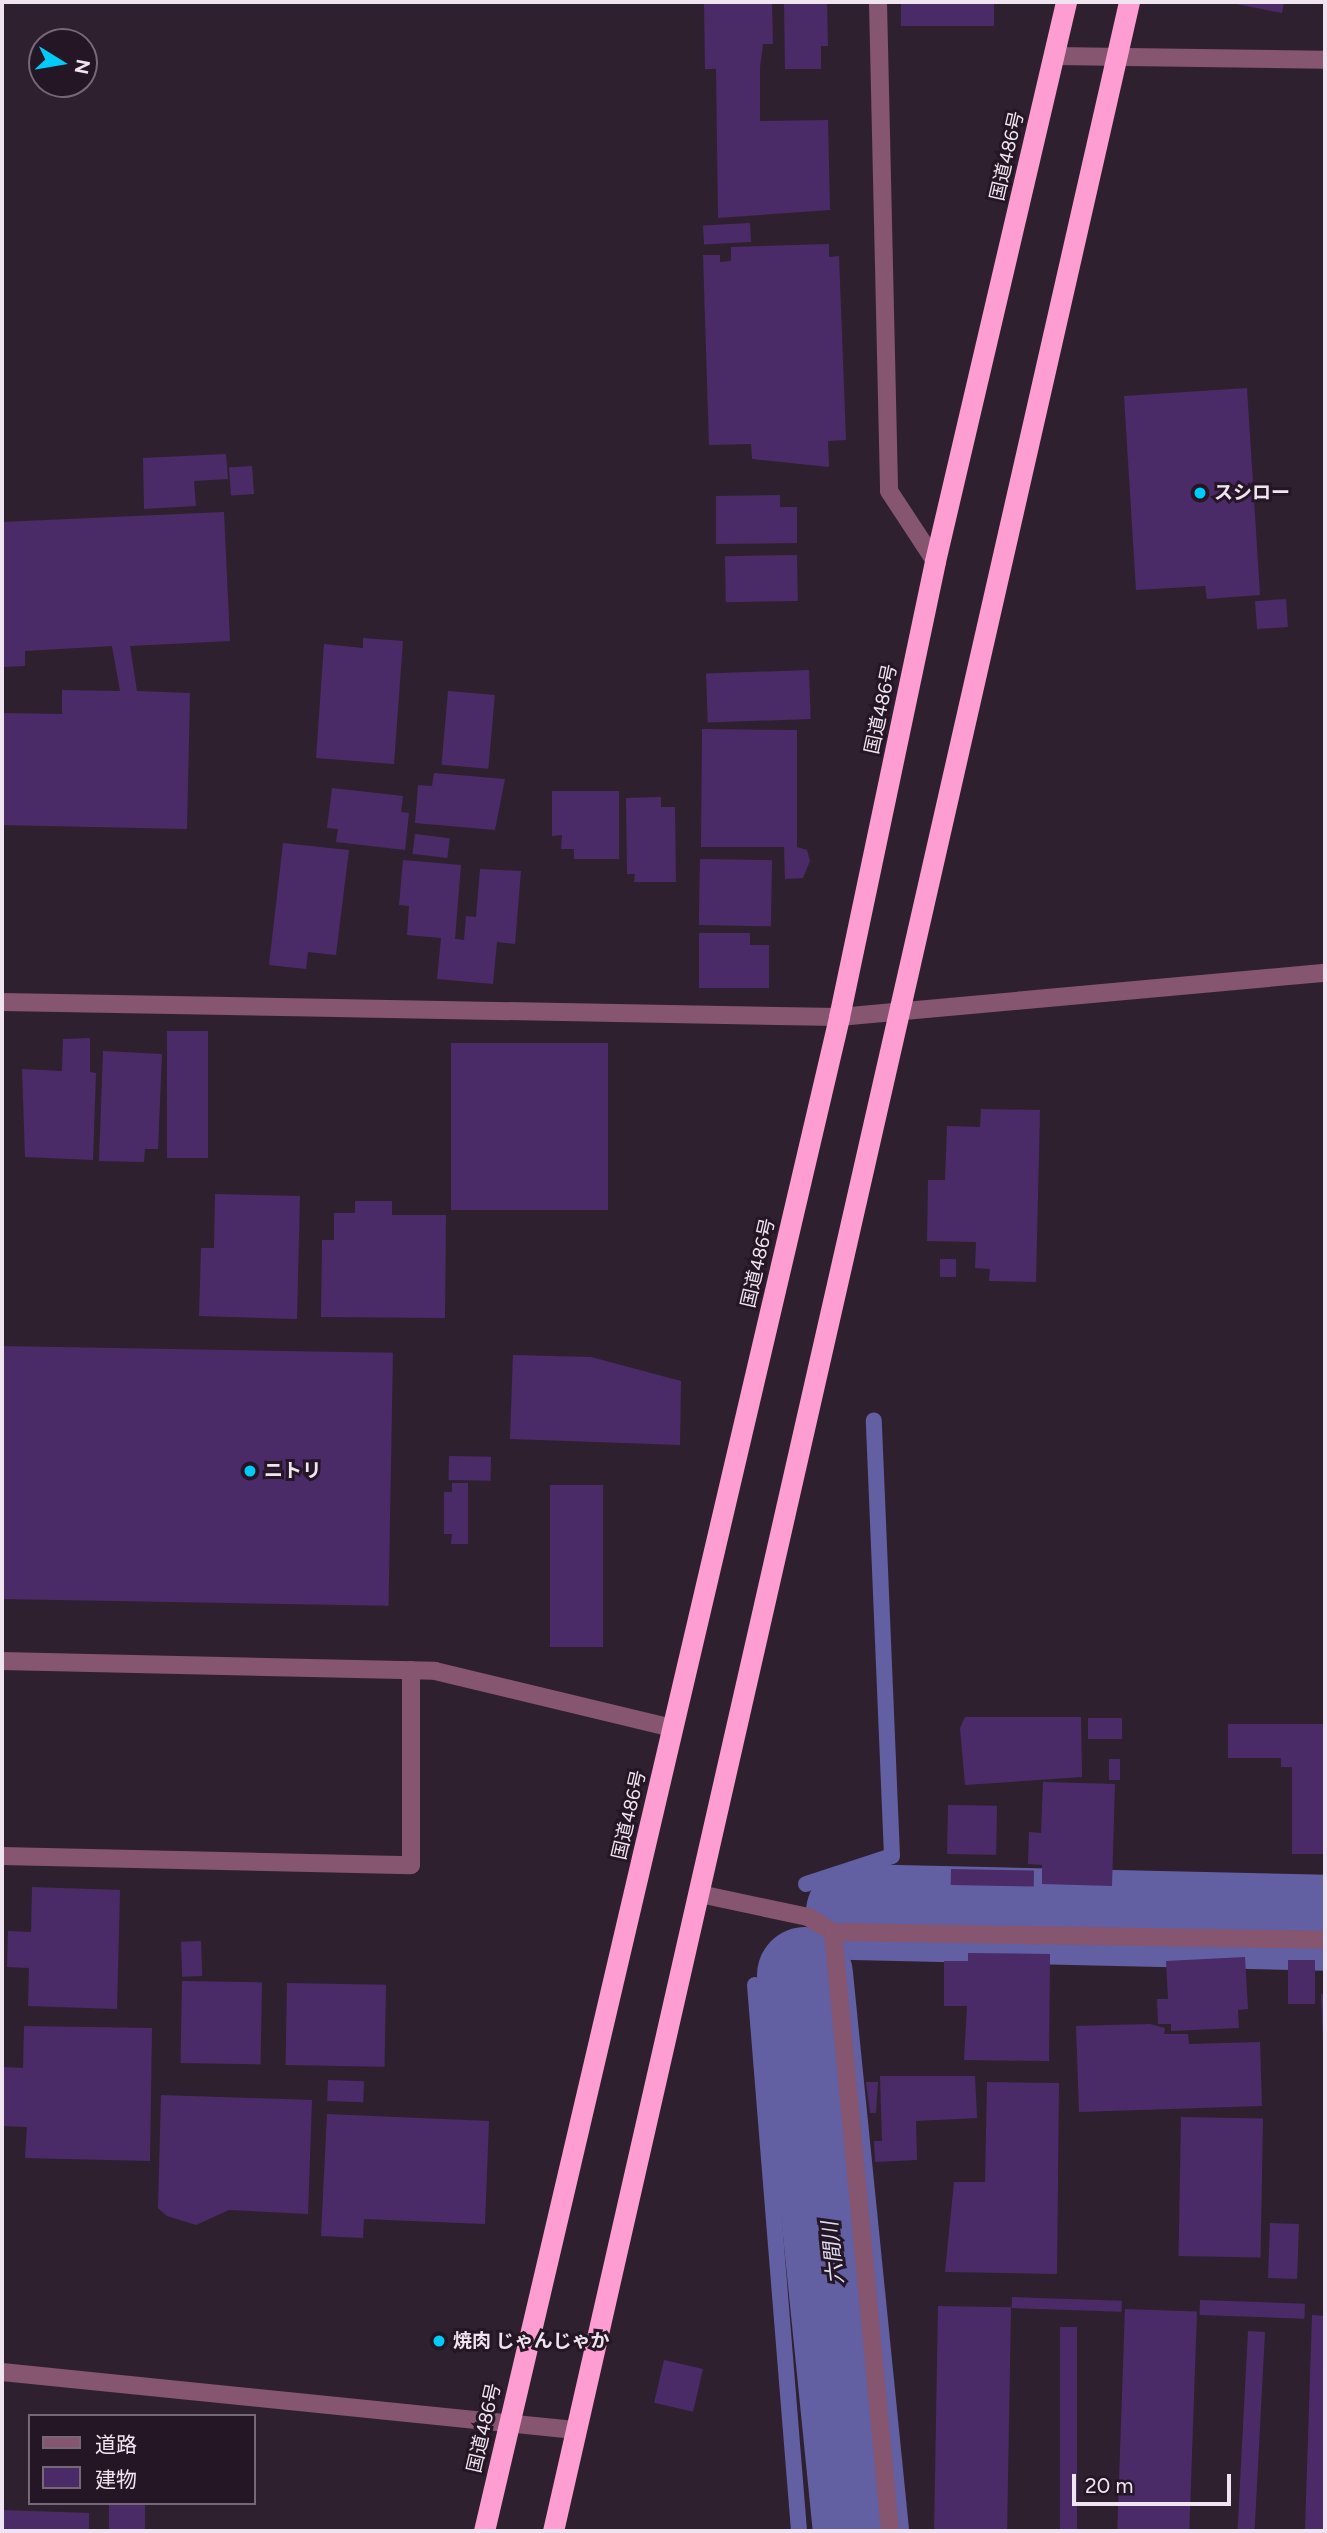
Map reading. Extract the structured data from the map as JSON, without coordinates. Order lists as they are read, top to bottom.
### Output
{
  "streets": {
    "highway": ["国道486号"]
  },
  "water": ["六間川"],
  "places": ["スシロー", "ニトリ", "焼肉 じゃんじゃか"],
  "legend": ["道路", "建物"],
  "scale_bar": "20 m",
  "north": "right"
}
